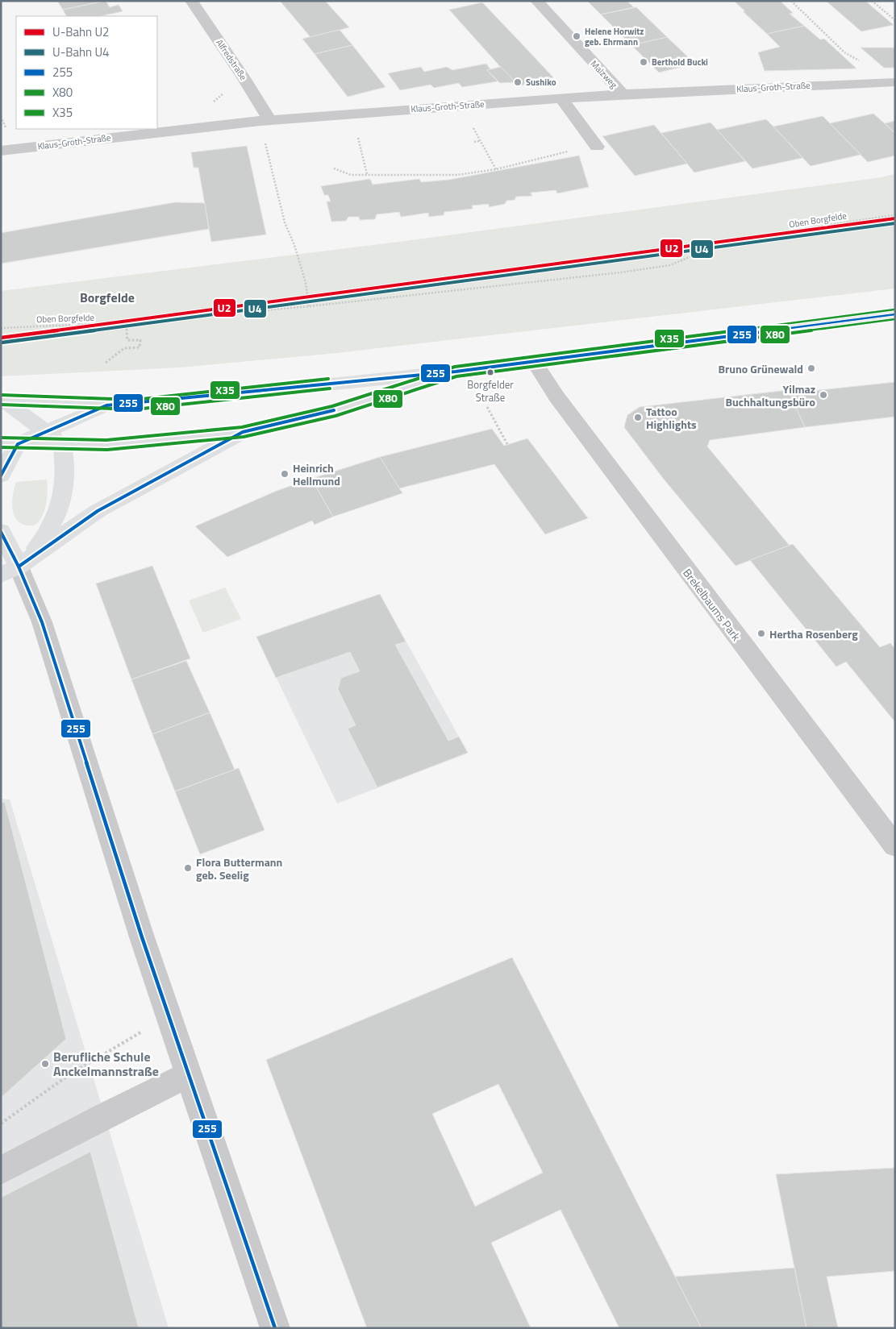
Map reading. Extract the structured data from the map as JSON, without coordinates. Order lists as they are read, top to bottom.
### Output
{
  "streets": {
    "street": [
      "Alfredstraße",
      "Malzweg",
      "Klaus-Groth-Straße",
      "Brekelbaums Park"
    ],
    "path": ["Oben Borgfelde"]
  },
  "crossings": [
    ["Alfredstraße", "Klaus-Groth-Straße"],
    ["Malzweg", "Klaus-Groth-Straße"]
  ],
  "districts": ["Borgfelde"],
  "places": [
    "Helene Horwitz geb. Ehrmann",
    "Berthold Bucki",
    "Sushiko",
    "Bruno Grünewald",
    "Borgfelder Straße",
    "Yilmaz Buchhaltungsbüro",
    "Tattoo Highlights",
    "Heinrich Hellmund",
    "Hertha Rosenberg",
    "Flora Buttermann geb. Seelig",
    "Berufliche Schule Anckelmannstraße"
  ],
  "lines": [
    "metro line U2",
    "metro line U4",
    "transit line X35",
    "transit line 255",
    "transit line X80"
  ],
  "legend": [
    "U-Bahn U2",
    "U-Bahn U4",
    "255",
    "X80",
    "X35"
  ]
}
